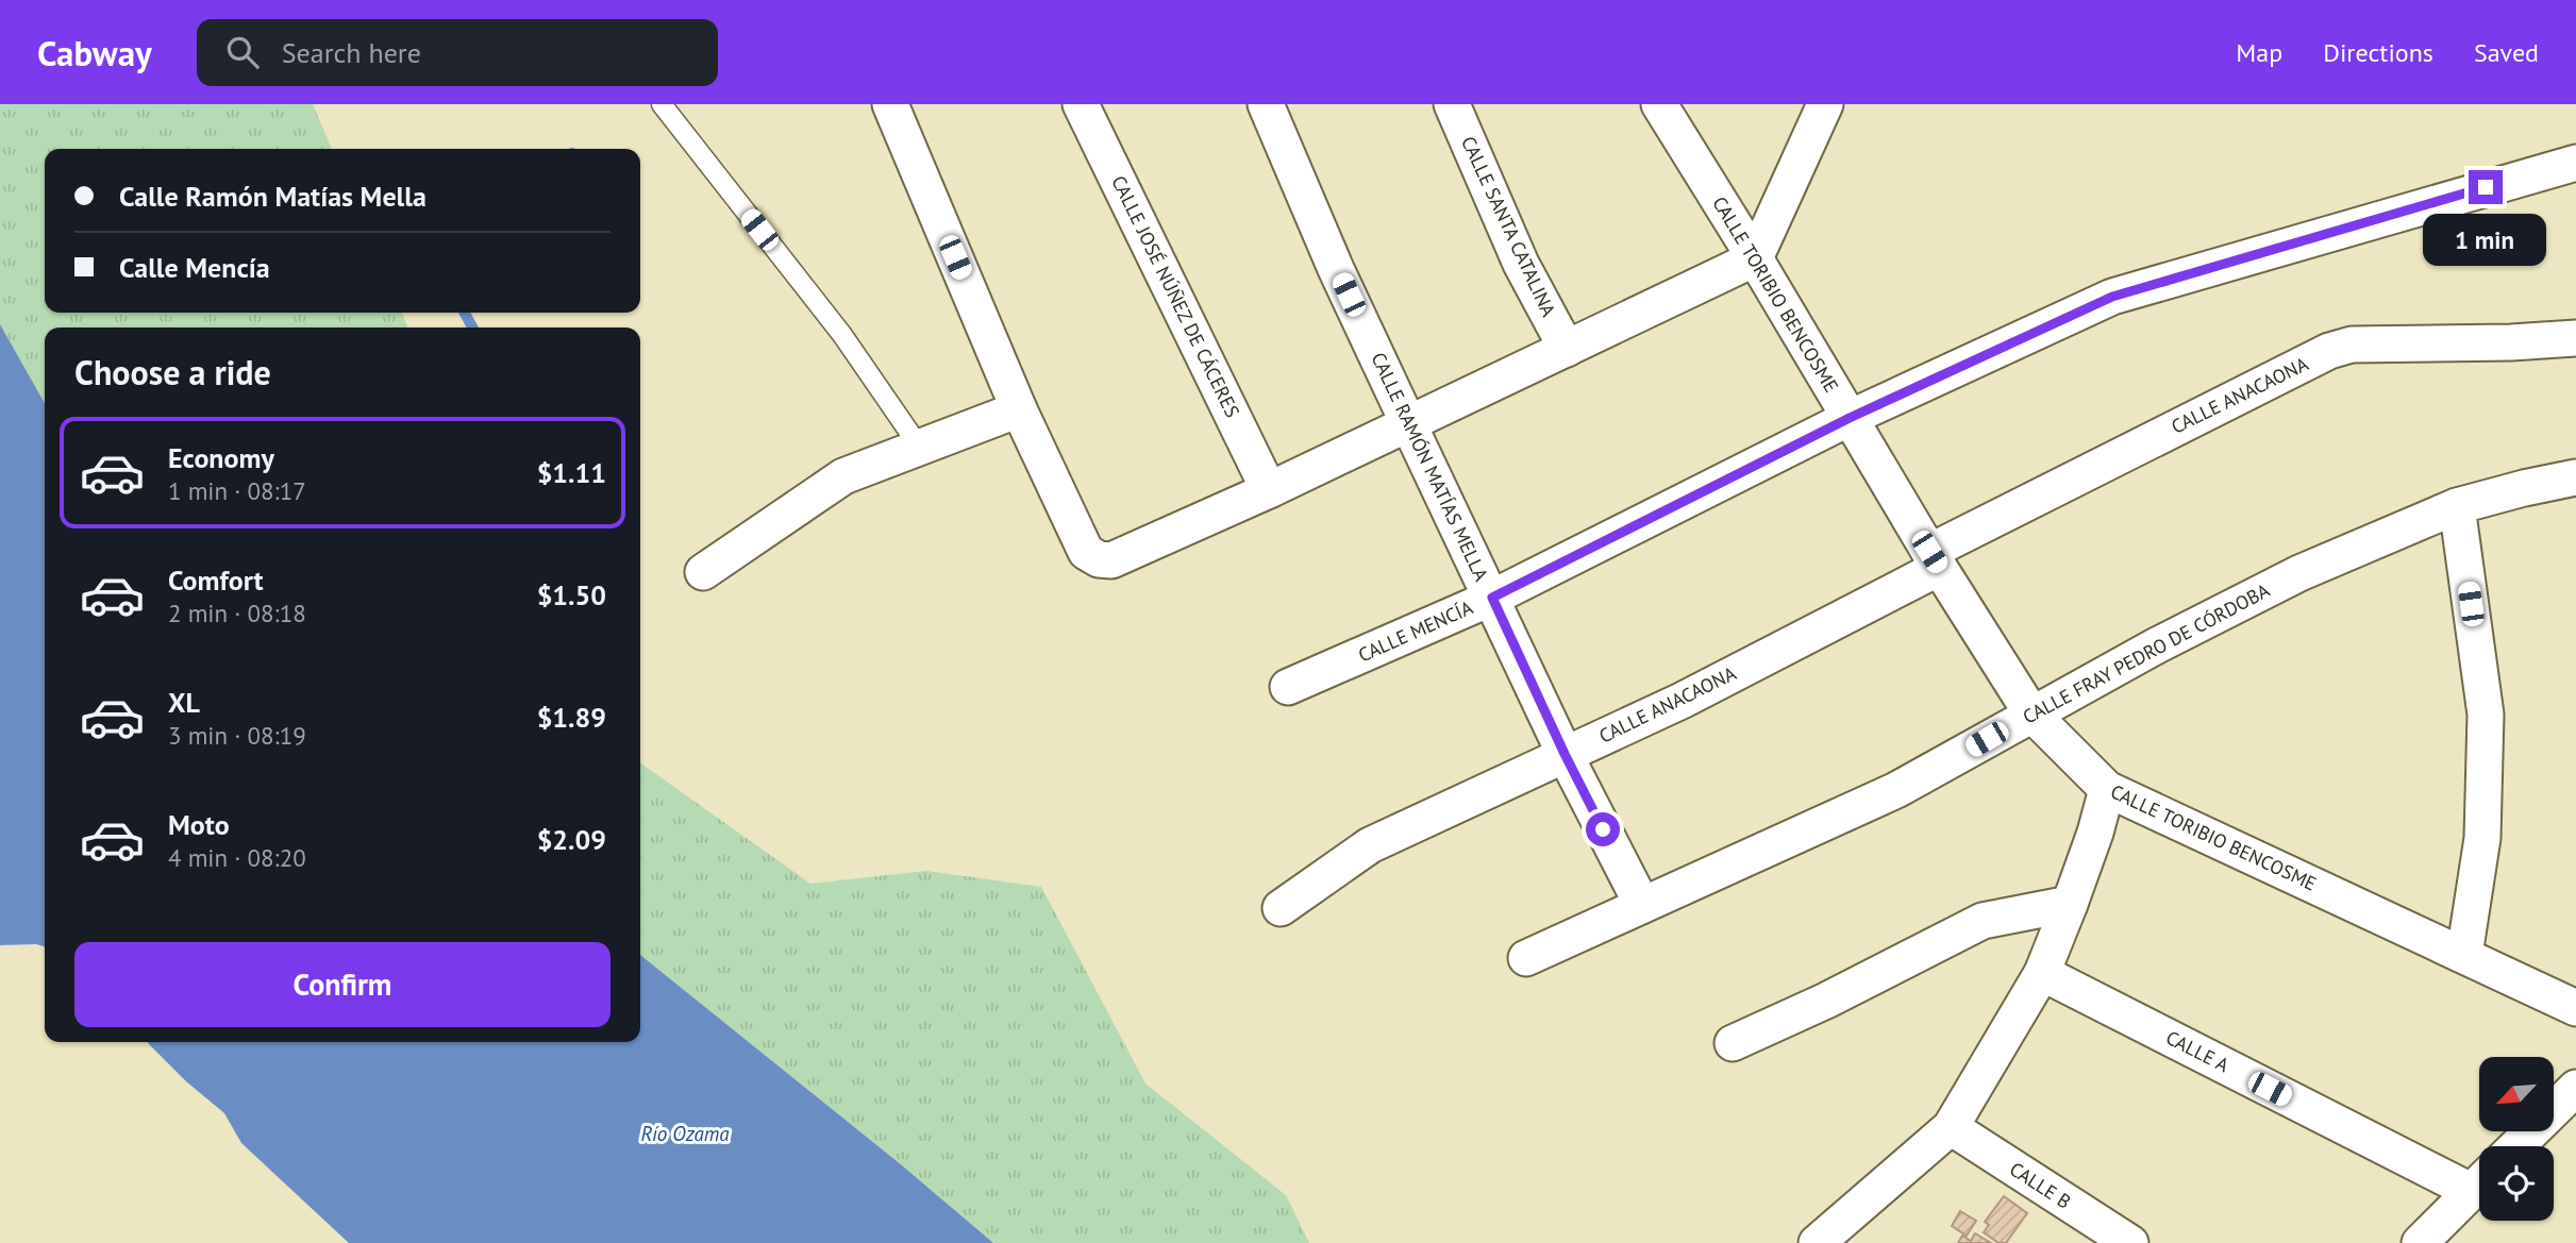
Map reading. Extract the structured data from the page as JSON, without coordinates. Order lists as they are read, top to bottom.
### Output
{
  "streets": {
    "street": [
      "CALLE SANTA CATALINA",
      "CALLE TORIBIO BENCOSME",
      "CALLE JOSÉ NÚÑEZ DE CÁCERES",
      "CALLE ANACAONA",
      "CALLE RAMÓN MATÍAS MELLA",
      "CALLE MENCÍA",
      "CALLE FRAY PEDRO DE CÓRDOBA",
      "CALLE A",
      "CALLE B"
    ]
  },
  "crossings": [
    ["CALLE TORIBIO BENCOSME", "CALLE ANACAONA"],
    ["CALLE TORIBIO BENCOSME", "CALLE MENCÍA"],
    ["CALLE TORIBIO BENCOSME", "CALLE FRAY PEDRO DE CÓRDOBA"],
    ["CALLE ANACAONA", "CALLE RAMÓN MATÍAS MELLA"],
    ["CALLE RAMÓN MATÍAS MELLA", "CALLE MENCÍA"],
    ["CALLE RAMÓN MATÍAS MELLA", "CALLE FRAY PEDRO DE CÓRDOBA"]
  ],
  "water": ["Río Ozama"],
  "north": "bottom left",
  "page": {
    "header": "Cabway",
    "search": "Search here",
    "nav": ["Map", "Directions", "Saved"],
    "banner": ["Calle Ramón Matías Mella", "Calle Mencía"],
    "bubble": "1 min",
    "heading": "Choose a ride",
    "list": [
      {
        "name": "Economy",
        "note": "1 min · 08:17",
        "value": "$1.11"
      },
      {
        "name": "Comfort",
        "note": "2 min · 08:18",
        "value": "$1.50"
      },
      {
        "name": "XL",
        "note": "3 min · 08:19",
        "value": "$1.89"
      },
      {
        "name": "Moto",
        "note": "4 min · 08:20",
        "value": "$2.09"
      }
    ],
    "buttons": "Confirm"
  }
}
